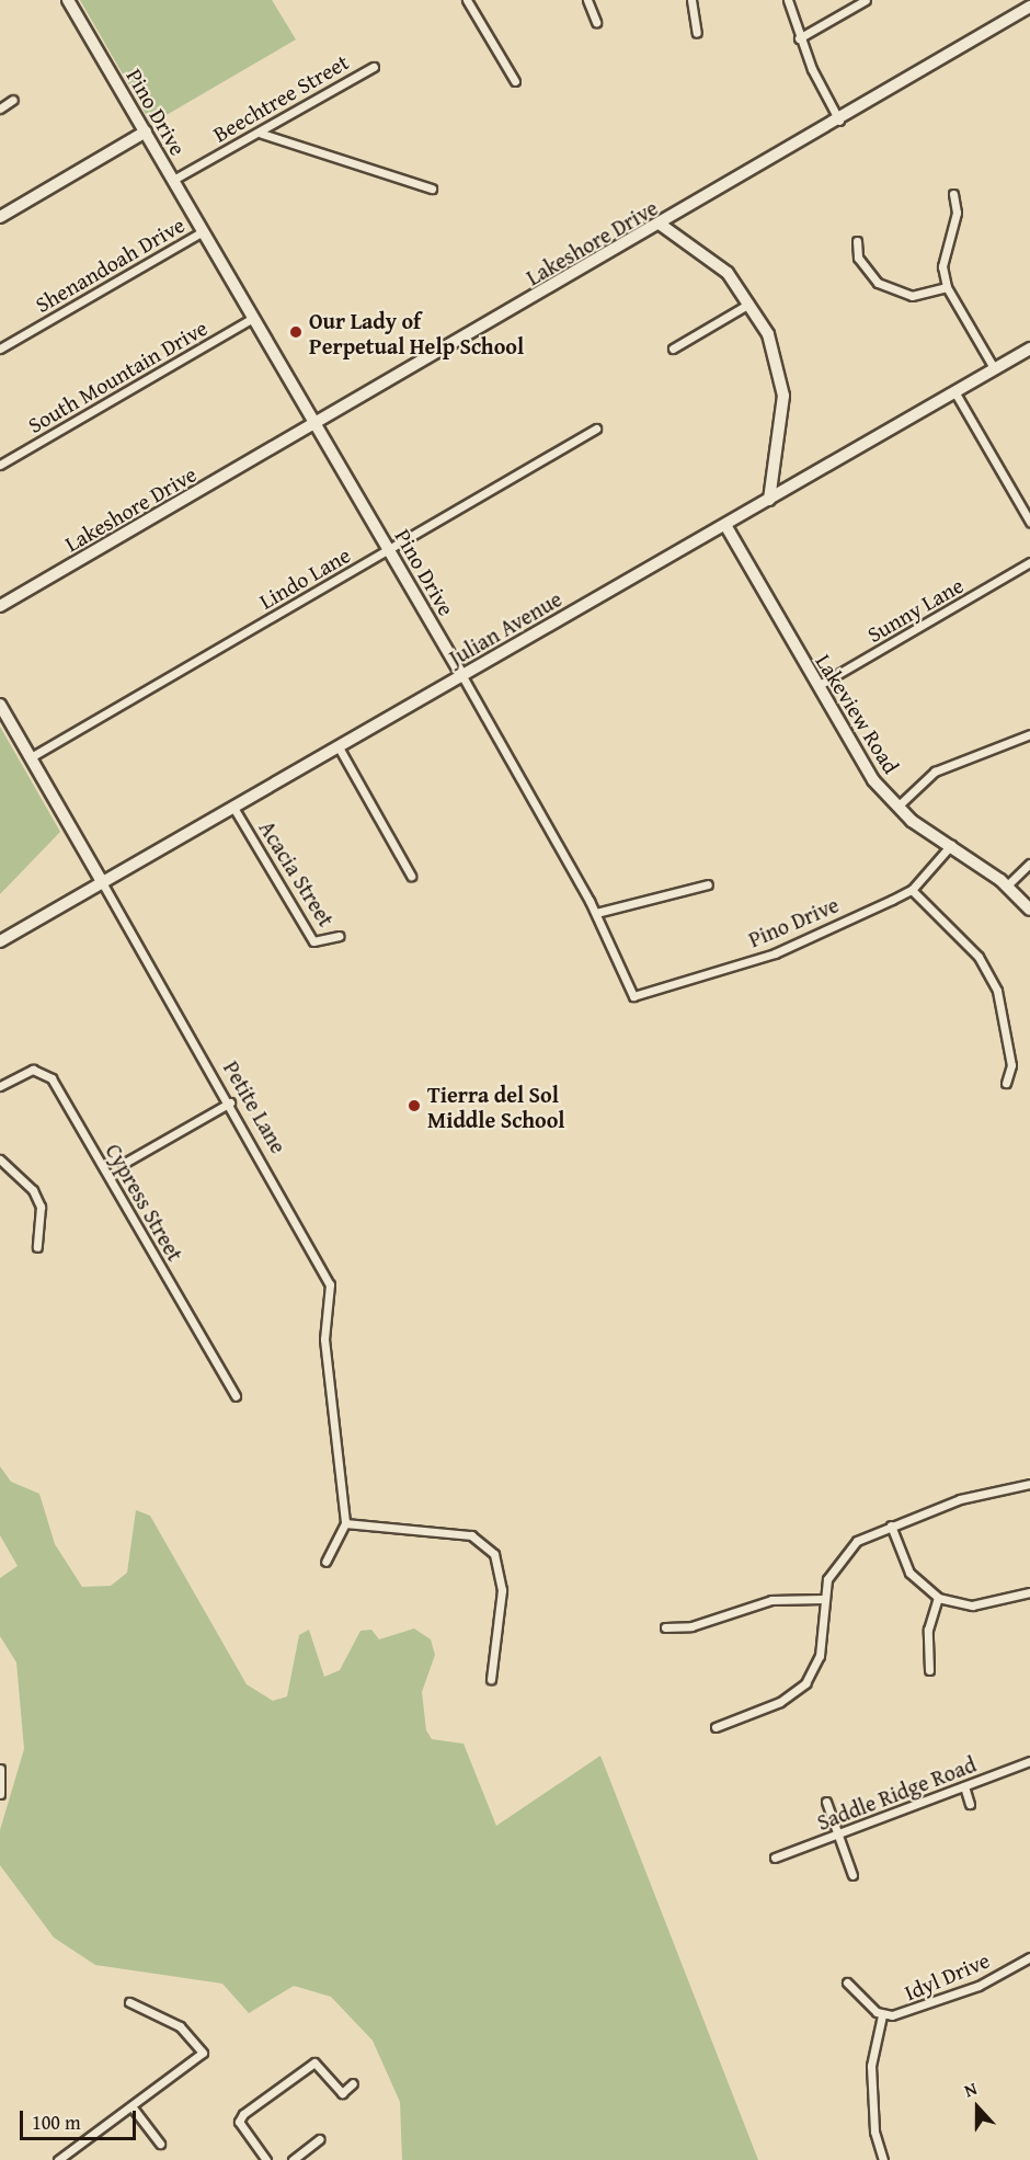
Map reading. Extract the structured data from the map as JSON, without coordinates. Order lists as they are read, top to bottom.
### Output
{
  "streets": {
    "street": [
      "Beechtree Street",
      "Pino Drive",
      "Lakeshore Drive",
      "Shenandoah Drive",
      "South Mountain Drive",
      "Lindo Lane",
      "Sunny Lane",
      "Julian Avenue",
      "Lakeview Road",
      "Acacia Street",
      "Petite Lane",
      "Cypress Street",
      "Saddle Ridge Road",
      "Idyl Drive"
    ]
  },
  "crossings": [
    ["Beechtree Street", "Pino Drive"],
    ["Pino Drive", "Lakeshore Drive"],
    ["Pino Drive", "Shenandoah Drive"],
    ["Pino Drive", "South Mountain Drive"],
    ["Pino Drive", "Lindo Lane"],
    ["Pino Drive", "Julian Avenue"],
    ["Pino Drive", "Lakeview Road"],
    ["Lindo Lane", "Petite Lane"],
    ["Sunny Lane", "Lakeview Road"],
    ["Julian Avenue", "Lakeview Road"],
    ["Julian Avenue", "Acacia Street"],
    ["Julian Avenue", "Petite Lane"]
  ],
  "places": ["Our Lady of Perpetual Help School", "Tierra del Sol Middle School"],
  "scale_bar": "100 m",
  "north": "top"
}
